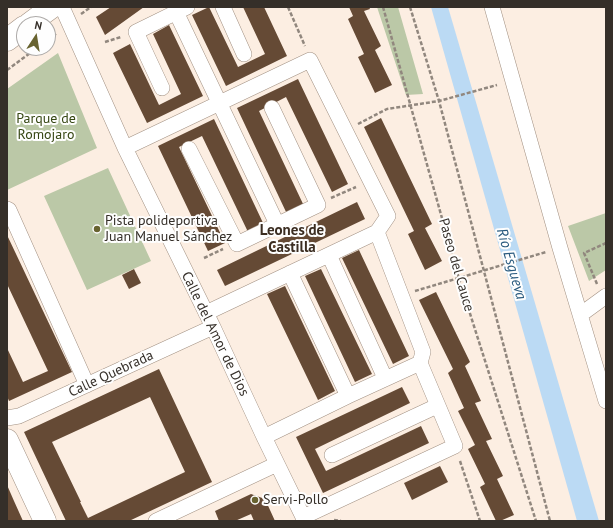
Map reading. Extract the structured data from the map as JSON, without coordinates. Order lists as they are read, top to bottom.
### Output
{
  "streets": {
    "street": ["Calle del Amor de Dios", "Calle Quebrada"],
    "path": ["Paseo del Cauce"]
  },
  "crossings": [
    ["Calle del Amor de Dios", "Calle Quebrada"]
  ],
  "districts": ["Leones de Castilla"],
  "water": ["Río Esgueva"],
  "parks": ["Parque de Romojaro"],
  "places": ["Pista polideportiva Juan Manuel Sánchez", "Servi-Pollo"],
  "north": "top"
}
